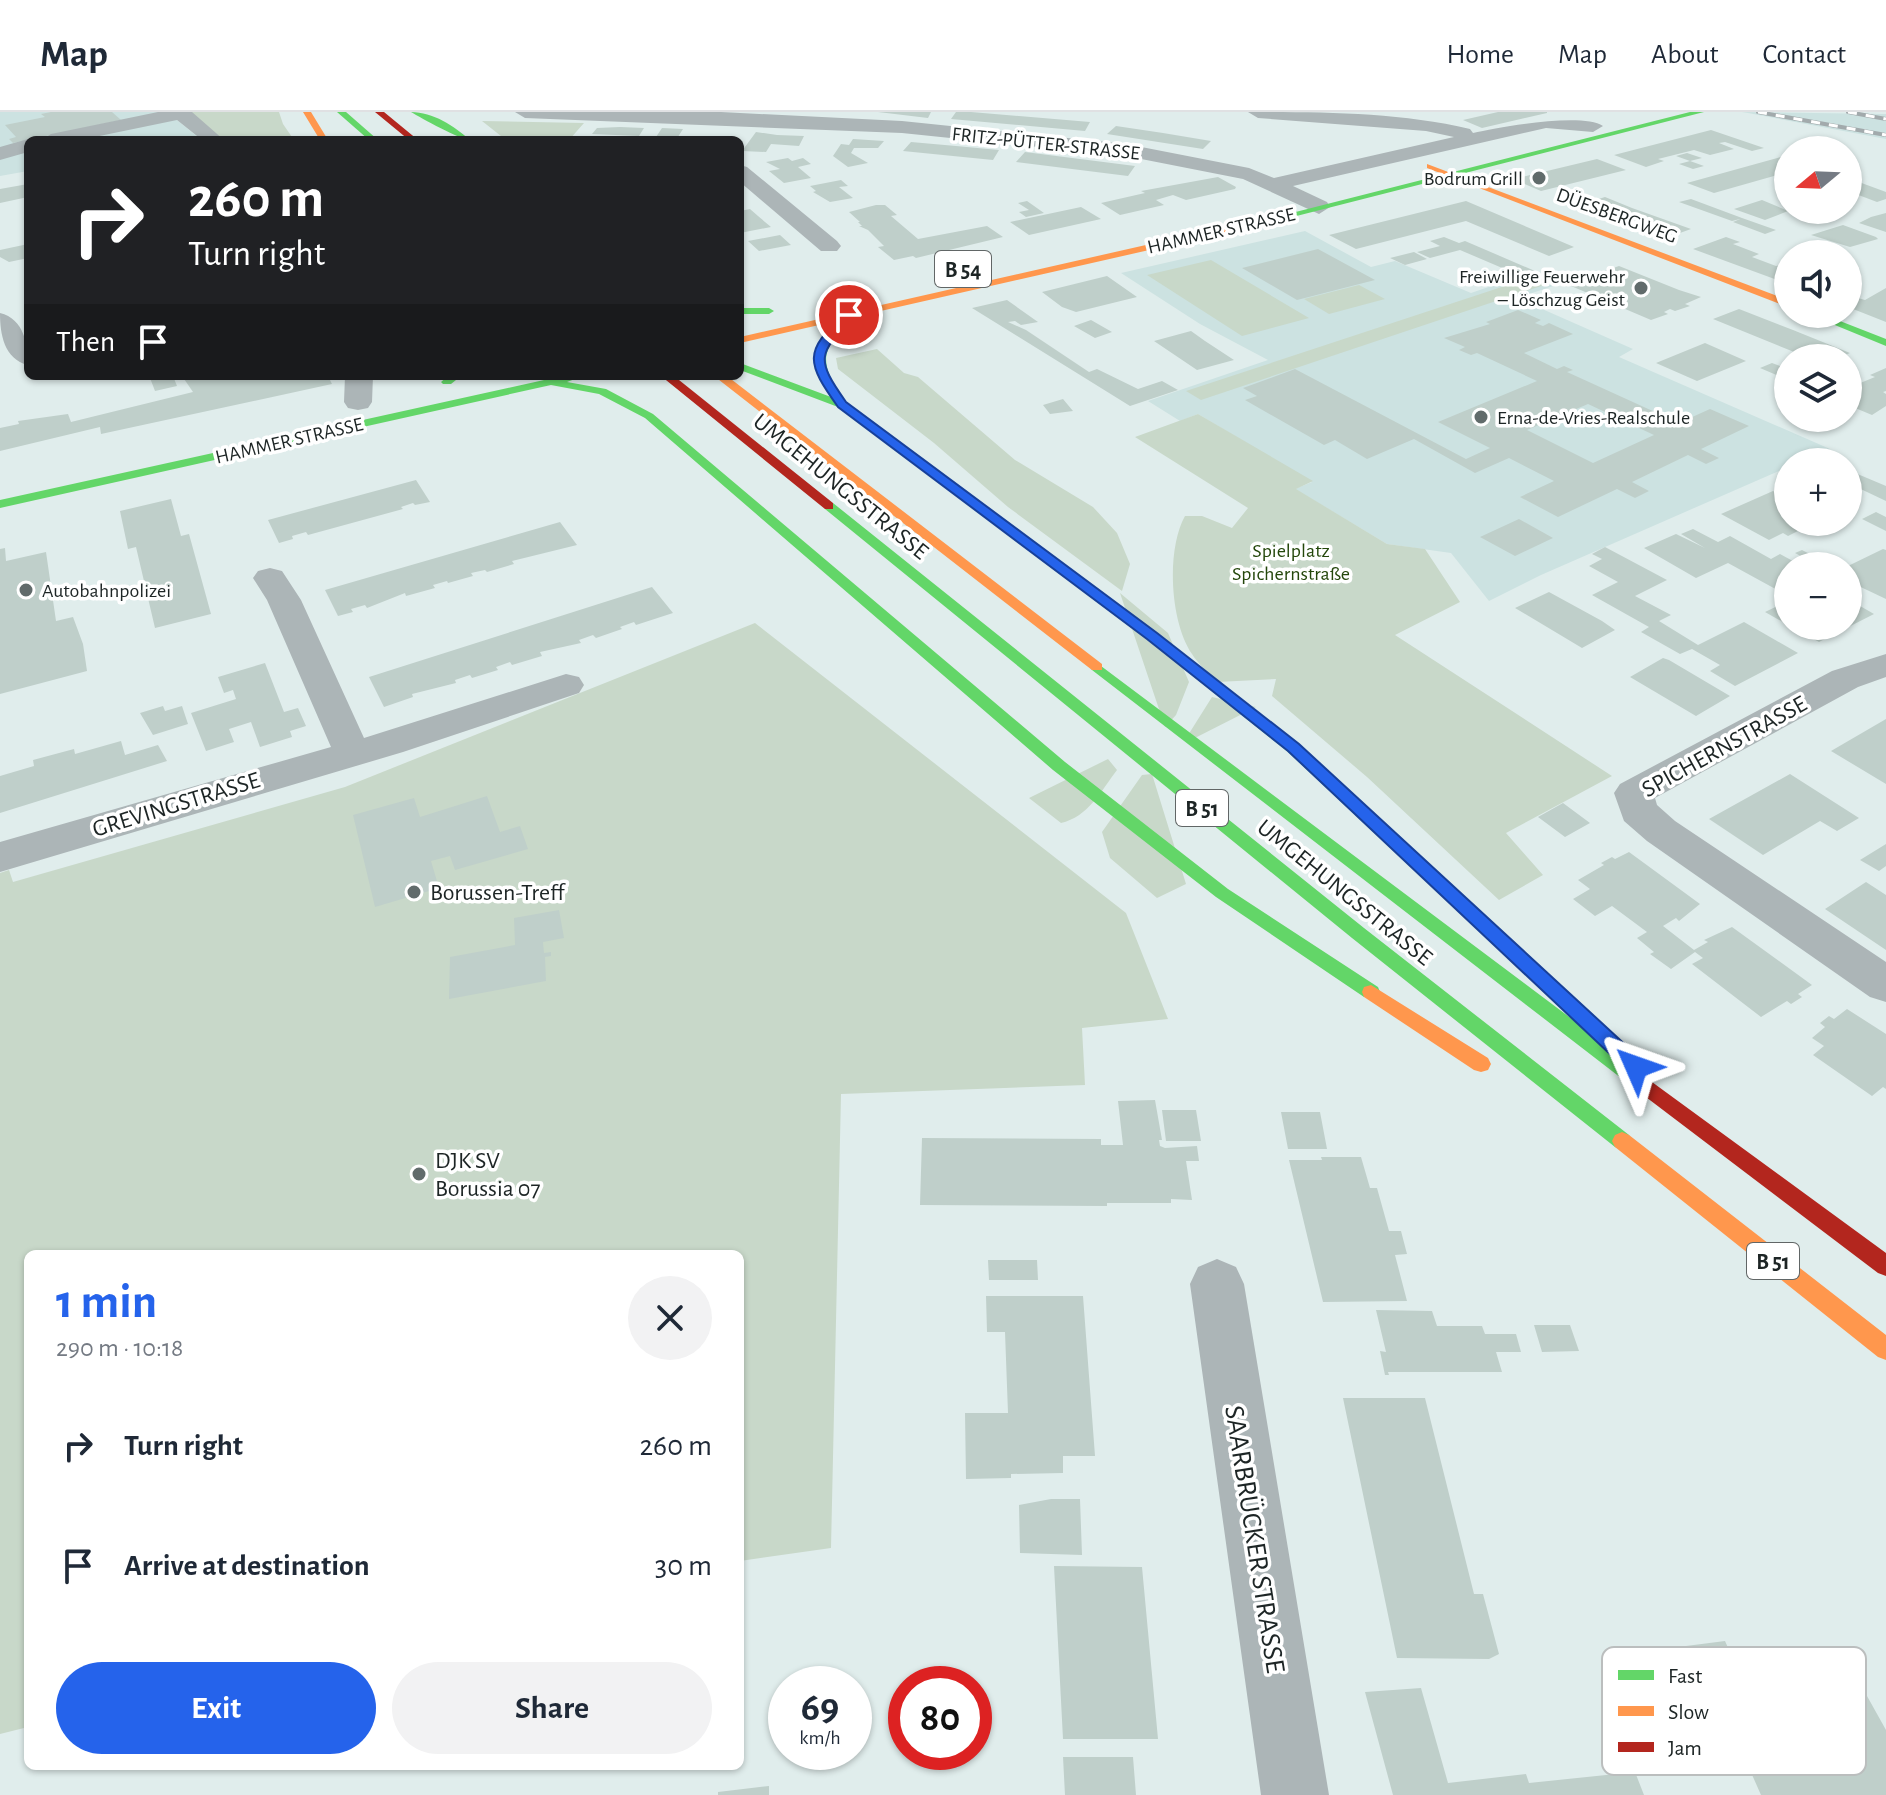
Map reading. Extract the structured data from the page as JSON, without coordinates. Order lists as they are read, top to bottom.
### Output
{
  "streets": {
    "main road": [
      "DÜESBERGWEG",
      "HAMMER STRASSE",
      "B 54",
      "UMGEHUNGSSTRASSE",
      "B 51"
    ],
    "street": [
      "FRITZ-PÜTTER-STRASSE",
      "SPICHERNSTRASSE",
      "GREVINGSTRASSE",
      "SAARBRÜCKER STRASSE"
    ]
  },
  "crossings": [
    ["FRITZ-PÜTTER-STRASSE", "HAMMER STRASSE"],
    ["DÜESBERGWEG", "HAMMER STRASSE"]
  ],
  "parks": ["Spielplatz Spichernstraße"],
  "places": [
    "Bodrum Grill",
    "Freiwillige Feuerwehr – Löschzug Geist",
    "Erna-de-Vries-Realschule",
    "Autobahnpolizei",
    "Borussen-Treff",
    "DJK SV Borussia 07"
  ],
  "legend": ["Fast", "Slow", "Jam"],
  "north": "left",
  "page": {
    "header": "Map",
    "nav": [
      "Home",
      "Map",
      "About",
      "Contact"
    ],
    "map_buttons": ["+", "−"],
    "turn": ["260 m", "Turn right"],
    "then": "Then",
    "heading": ["1 min", "290 m · 10:18"],
    "list": [
      {
        "name": "Turn right",
        "value": "260 m"
      },
      {
        "name": "Arrive at destination",
        "value": "30 m"
      }
    ],
    "buttons": ["Exit", "Share"],
    "speed": "69 km/h",
    "limit": "80"
  }
}
